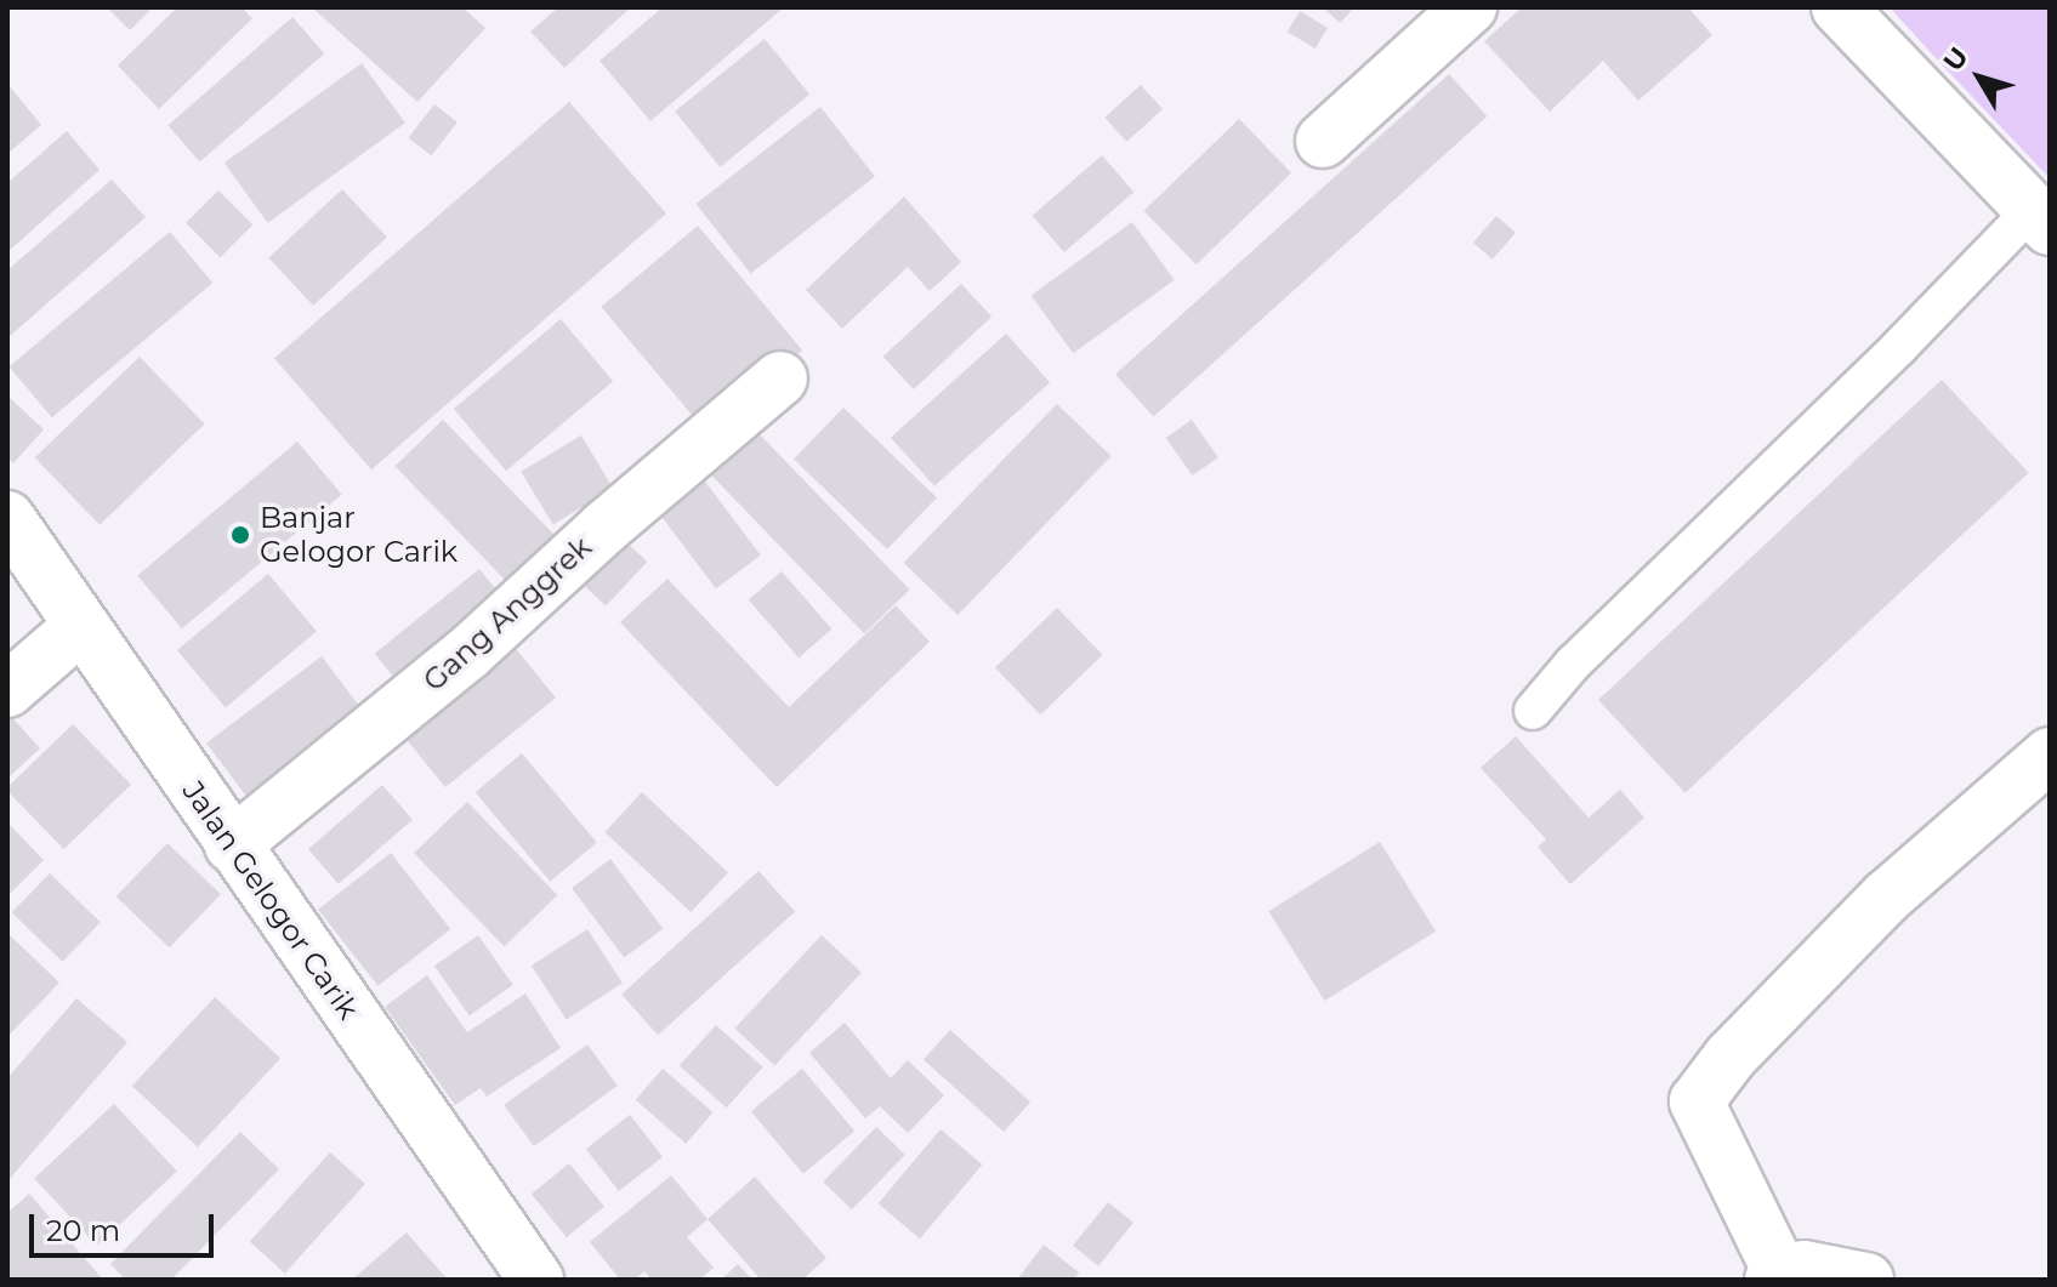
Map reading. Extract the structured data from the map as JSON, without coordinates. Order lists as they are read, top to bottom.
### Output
{
  "streets": {
    "street": ["Gang Anggrek", "Jalan Gelogor Carik"]
  },
  "crossings": [
    ["Gang Anggrek", "Jalan Gelogor Carik"]
  ],
  "places": ["Banjar Gelogor Carik"],
  "scale_bar": "20 m",
  "north": "top left"
}
